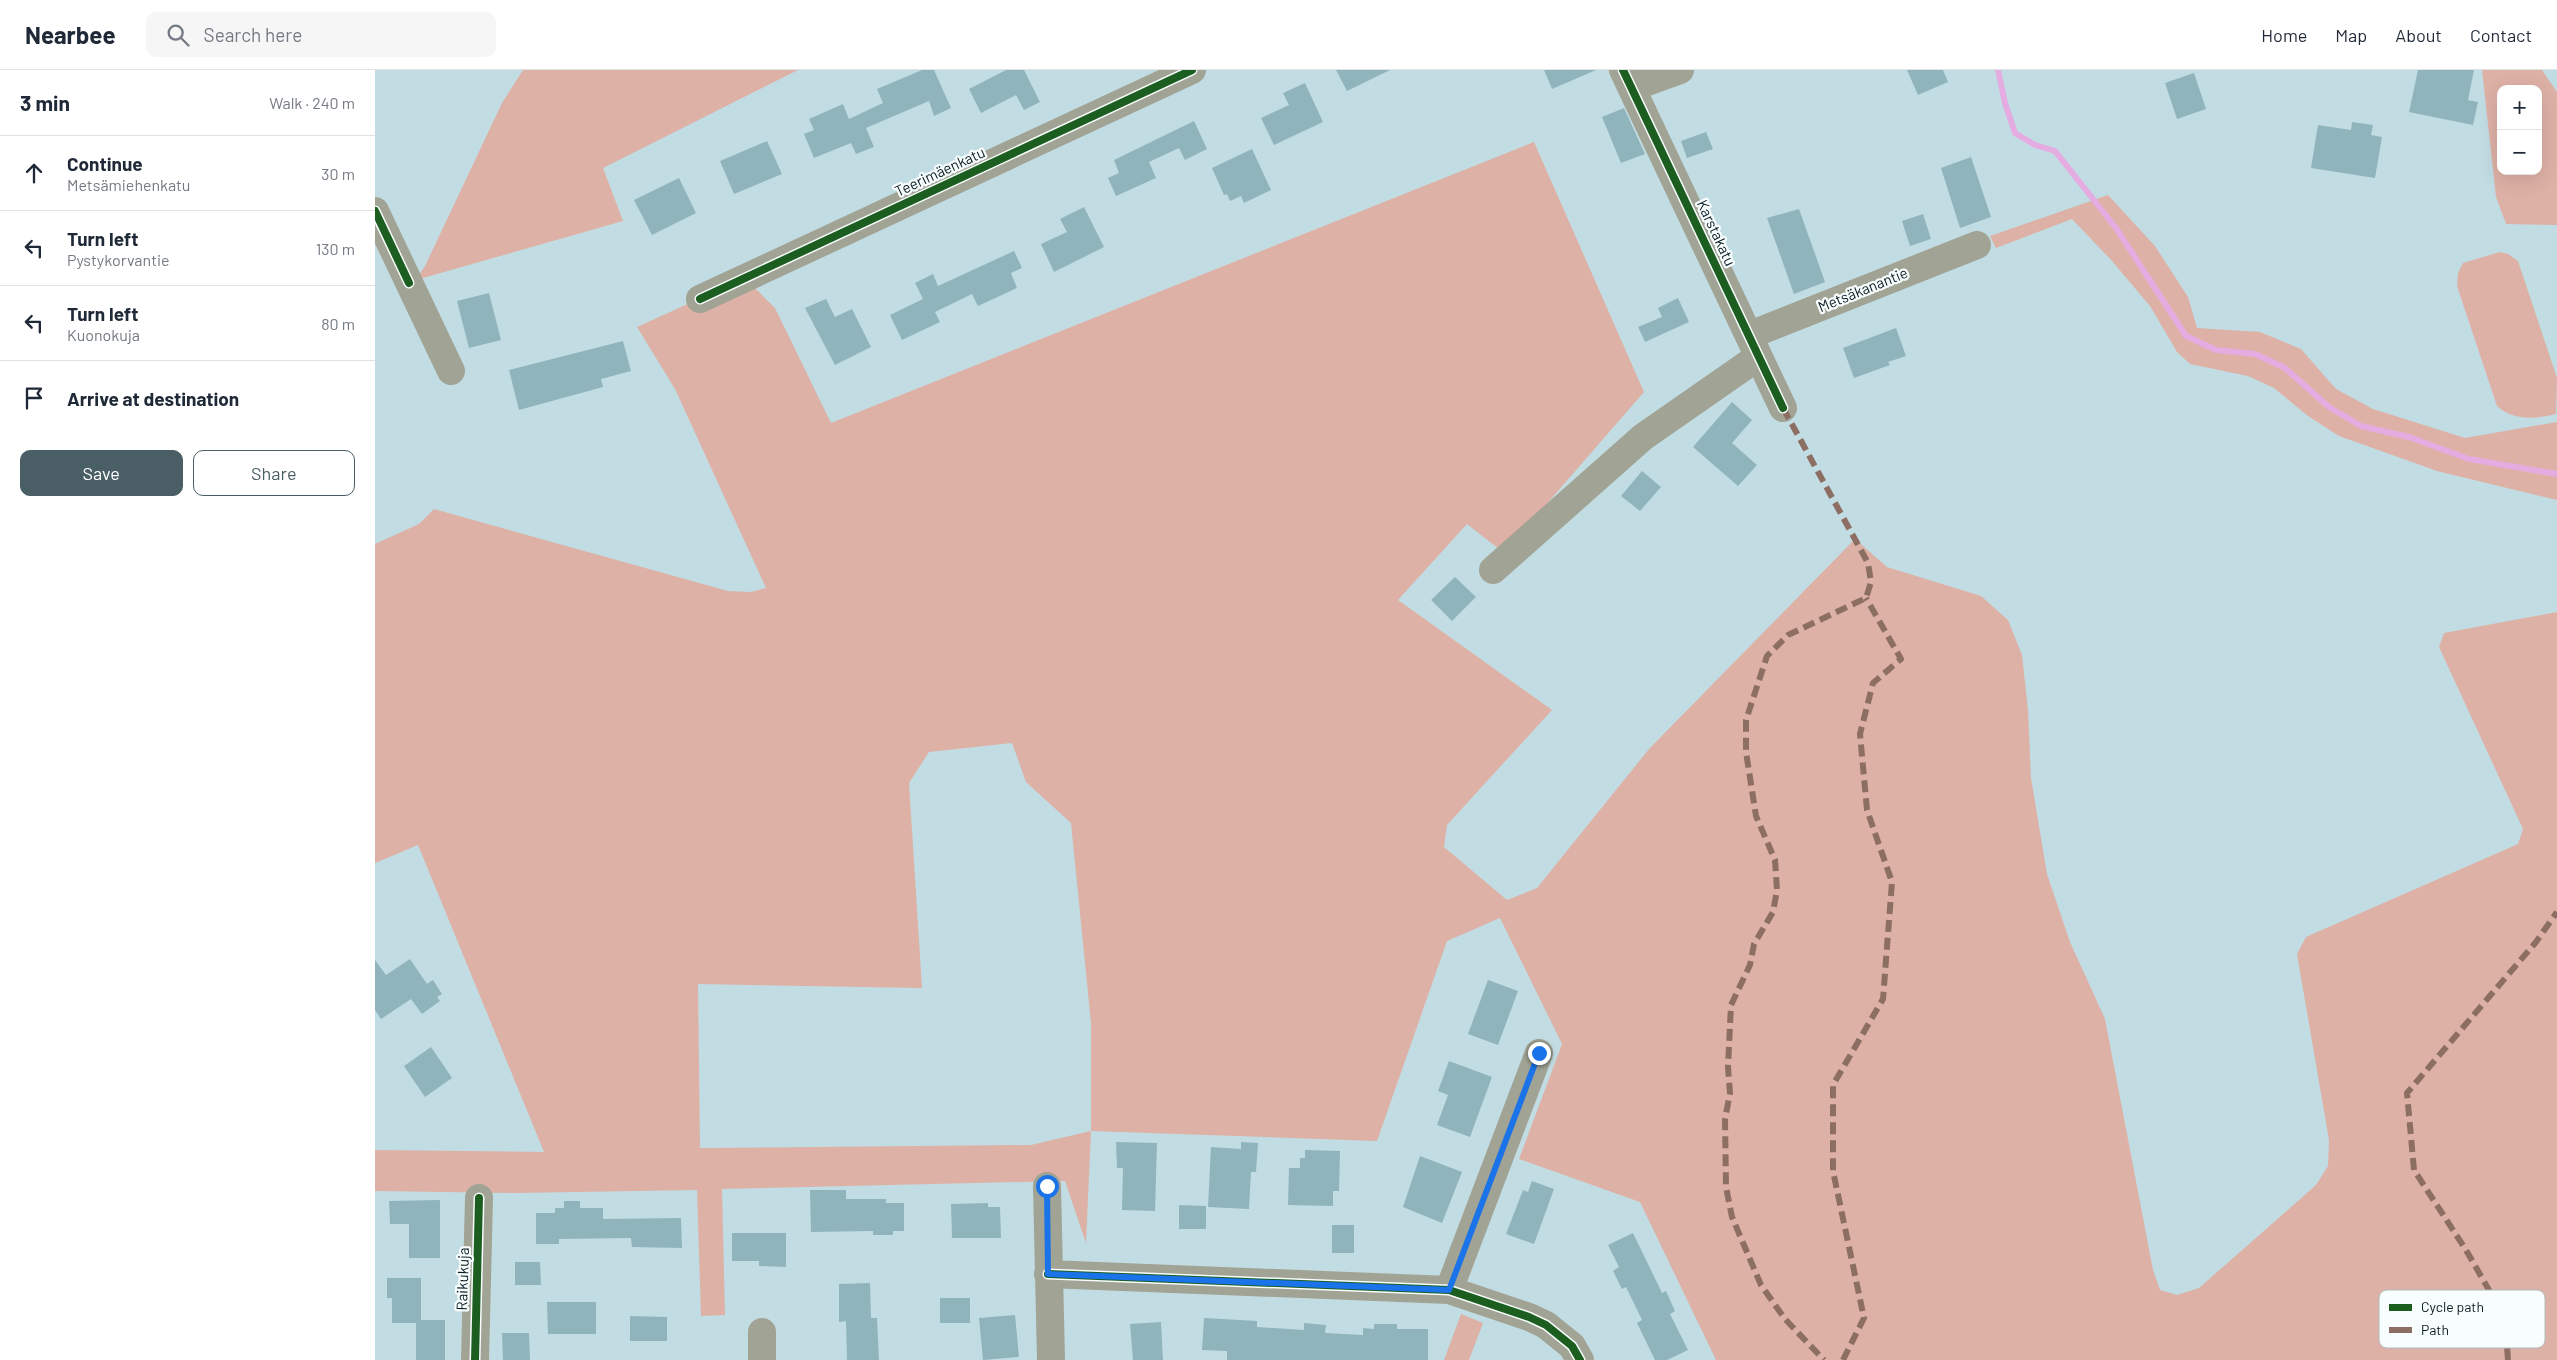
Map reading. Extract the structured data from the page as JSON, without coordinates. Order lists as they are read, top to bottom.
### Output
{
  "streets": {
    "street": [
      "Teerimäenkatu",
      "Karstakatu",
      "Metsäkanantie",
      "Raikukuja"
    ]
  },
  "crossings": [
    ["Karstakatu", "Metsäkanantie"]
  ],
  "legend": ["Cycle path", "Path"],
  "page": {
    "header": "Nearbee",
    "search": "Search here",
    "nav": [
      "Home",
      "Map",
      "About",
      "Contact"
    ],
    "heading": ["3 min", "Walk · 240 m"],
    "map_buttons": ["+", "−"],
    "list": [
      ["Continue", "Metsämiehenkatu", "30 m"],
      ["Turn left", "Pystykorvantie", "130 m"],
      ["Turn left", "Kuonokuja", "80 m"],
      "Arrive at destination"
    ],
    "buttons": ["Save", "Share"]
  }
}
